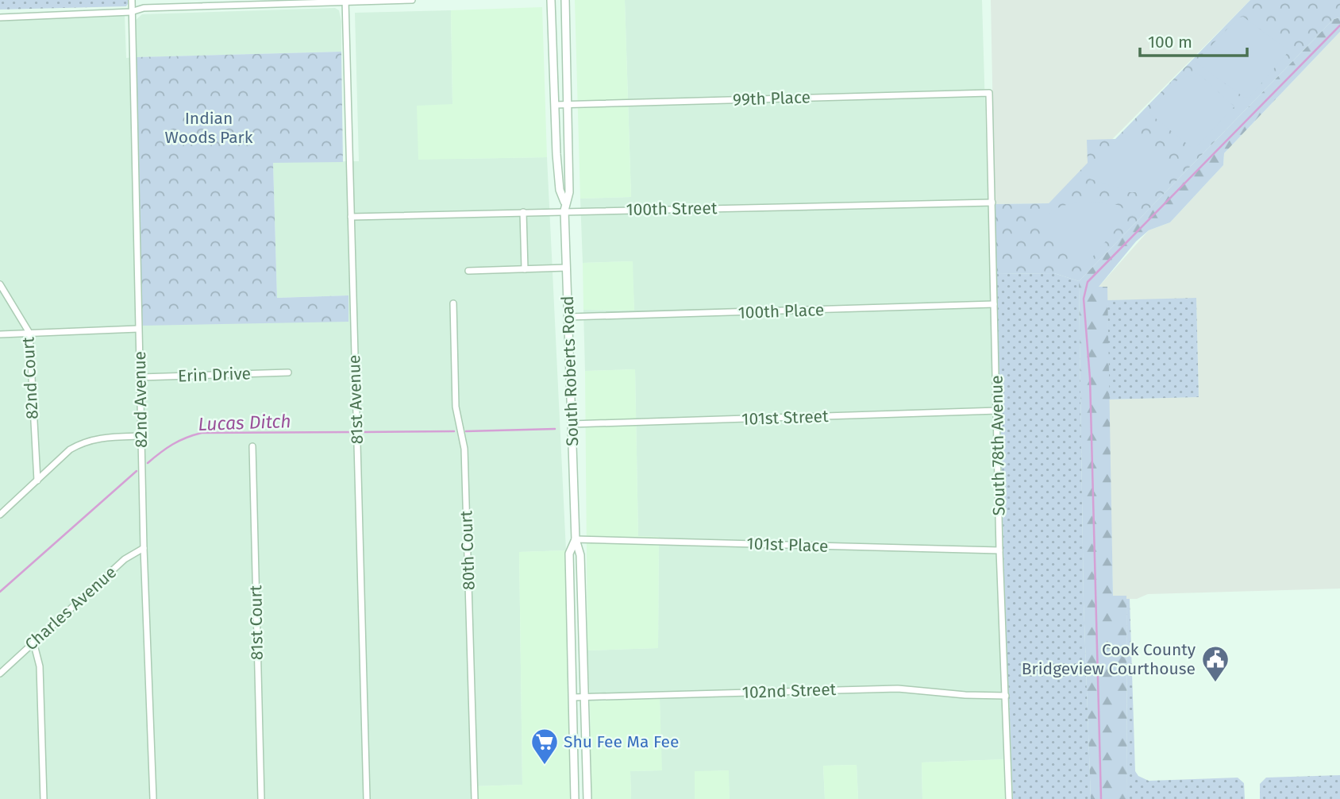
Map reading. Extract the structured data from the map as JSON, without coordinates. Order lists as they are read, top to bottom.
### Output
{
  "streets": {
    "street": [
      "99th Place",
      "100th Street",
      "100th Place",
      "South Roberts Road",
      "Erin Drive",
      "82nd Court",
      "82nd Avenue",
      "81st Avenue",
      "101st Street",
      "South 78th Avenue",
      "101st Place",
      "80th Court",
      "Charles Avenue",
      "81st Court",
      "102nd Street"
    ]
  },
  "crossings": [
    ["99th Place", "South Roberts Road"],
    ["99th Place", "South 78th Avenue"],
    ["100th Street", "South Roberts Road"],
    ["100th Street", "81st Avenue"],
    ["100th Street", "South 78th Avenue"],
    ["100th Place", "South Roberts Road"],
    ["100th Place", "South 78th Avenue"],
    ["South Roberts Road", "101st Street"],
    ["South Roberts Road", "101st Place"],
    ["South Roberts Road", "102nd Street"],
    ["Erin Drive", "82nd Avenue"],
    ["82nd Avenue", "Charles Avenue"],
    ["101st Street", "South 78th Avenue"],
    ["South 78th Avenue", "101st Place"],
    ["South 78th Avenue", "102nd Street"]
  ],
  "water": ["Lucas Ditch"],
  "parks": ["Indian Woods Park"],
  "places": {
    "public building": ["Cook County Bridgeview Courthouse"],
    "supermarket": ["Shu Fee Ma Fee"]
  },
  "scale_bar": "100 m"
}
